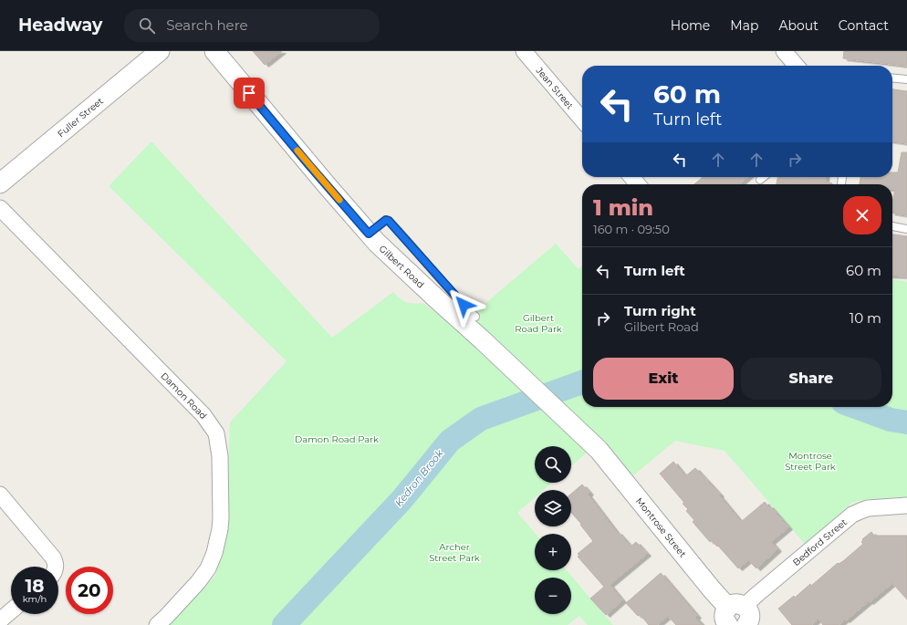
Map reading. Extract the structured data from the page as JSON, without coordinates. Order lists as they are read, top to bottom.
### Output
{
  "streets": {
    "street": [
      "Jean Street",
      "Fuller Street",
      "Gilbert Road",
      "Damon Road",
      "Montrose Street",
      "Bedford Street"
    ]
  },
  "crossings": [
    ["Gilbert Road", "Montrose Street"],
    ["Montrose Street", "Bedford Street"]
  ],
  "water": ["Kedron Brook"],
  "parks": [
    "Gilbert Road Park",
    "Damon Road Park",
    "Montrose Street Park",
    "Archer Street Park"
  ],
  "page": {
    "header": "Headway",
    "search": "Search here",
    "nav": [
      "Home",
      "Map",
      "About",
      "Contact"
    ],
    "turn": ["60 m", "Turn left"],
    "heading": ["1 min", "160 m · 09:50"],
    "list": [
      {
        "name": "Turn left",
        "value": "60 m"
      },
      {
        "name": "Turn right",
        "note": "Gilbert Road",
        "value": "10 m"
      }
    ],
    "buttons": ["Exit", "Share"],
    "map_buttons": ["+", "−"],
    "speed": "18 km/h",
    "limit": "20"
  }
}
